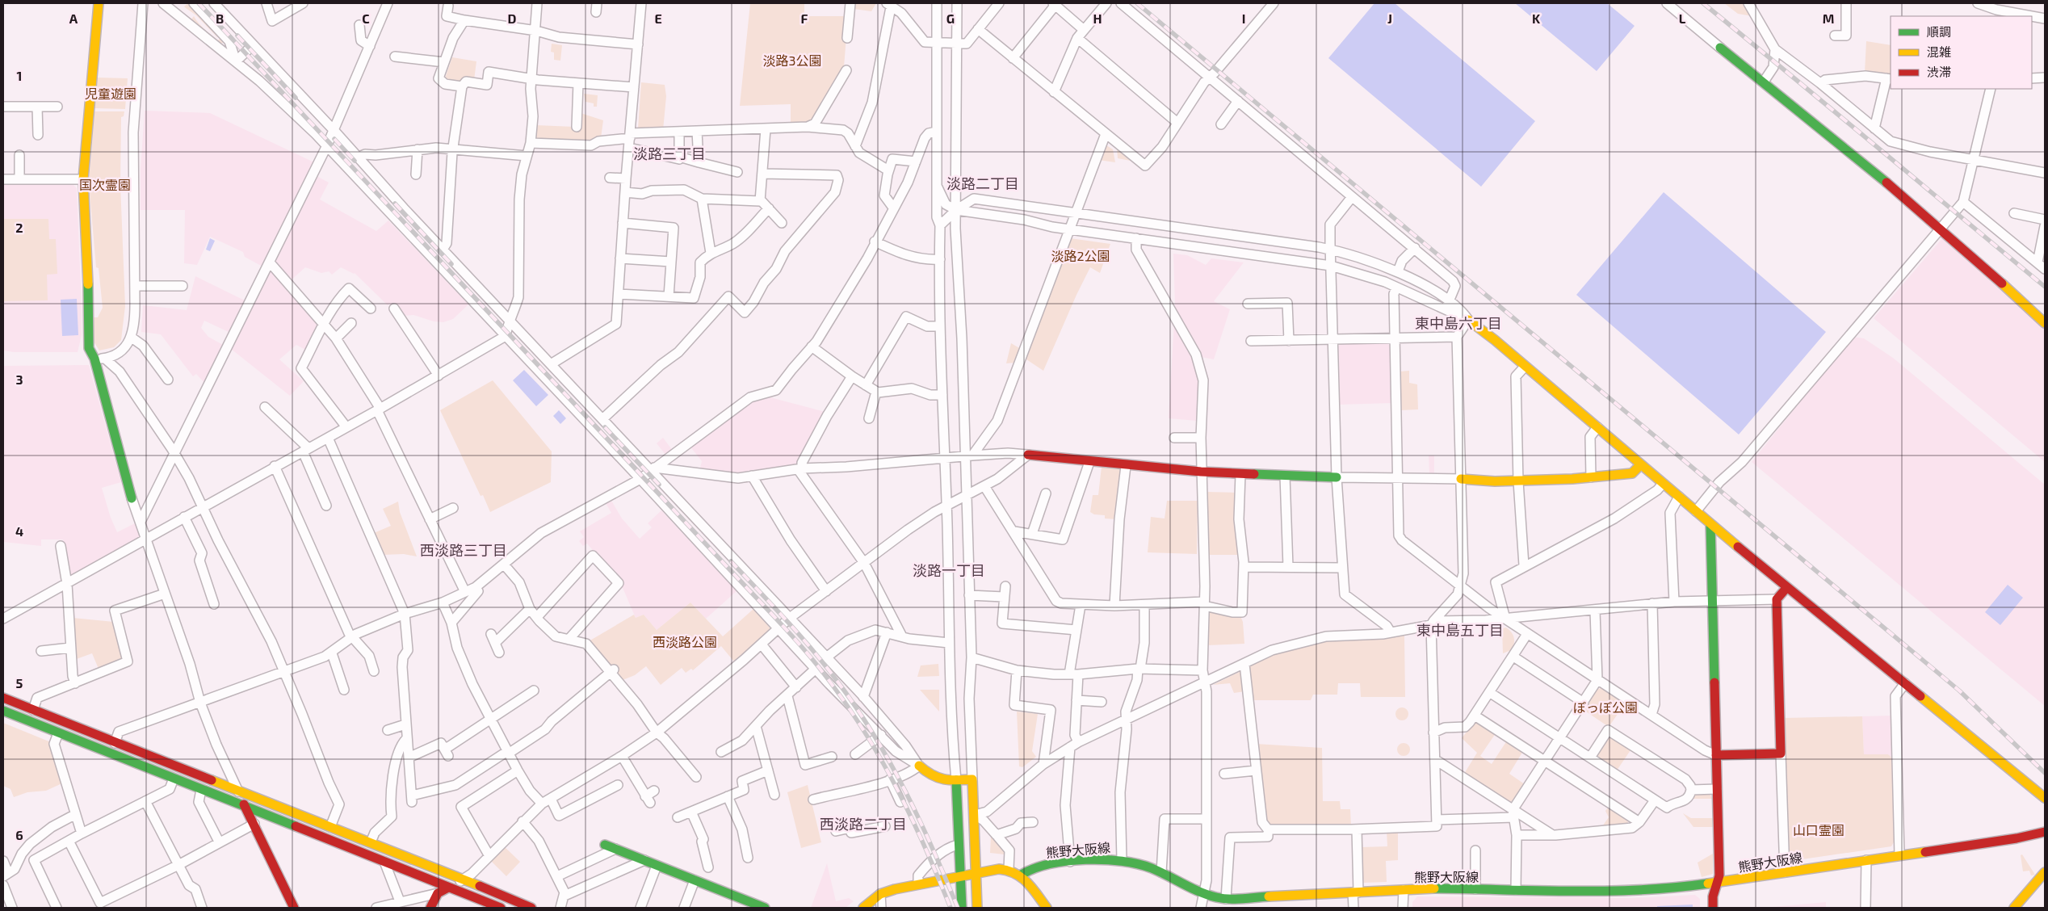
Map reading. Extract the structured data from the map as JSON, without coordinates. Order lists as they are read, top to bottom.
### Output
{
  "streets": {
    "street": ["熊野大阪線"]
  },
  "districts": [
    "淡路三丁目",
    "淡路二丁目",
    "東中島六丁目",
    "西淡路三丁目",
    "淡路一丁目",
    "東中島五丁目",
    "西淡路二丁目"
  ],
  "parks": [
    "淡路3公園",
    "児童遊園",
    "国次霊園",
    "淡路2公園",
    "西淡路公園",
    "ぽっぽ公園",
    "山口霊園"
  ],
  "legend": ["順調", "混雑", "渋滞"],
  "grid": {
    "columns": [
      "A",
      "B",
      "C",
      "D",
      "E",
      "F",
      "G",
      "H",
      "I",
      "J",
      "K",
      "L",
      "M"
    ],
    "rows": [
      "1",
      "2",
      "3",
      "4",
      "5",
      "6"
    ]
  }
}
